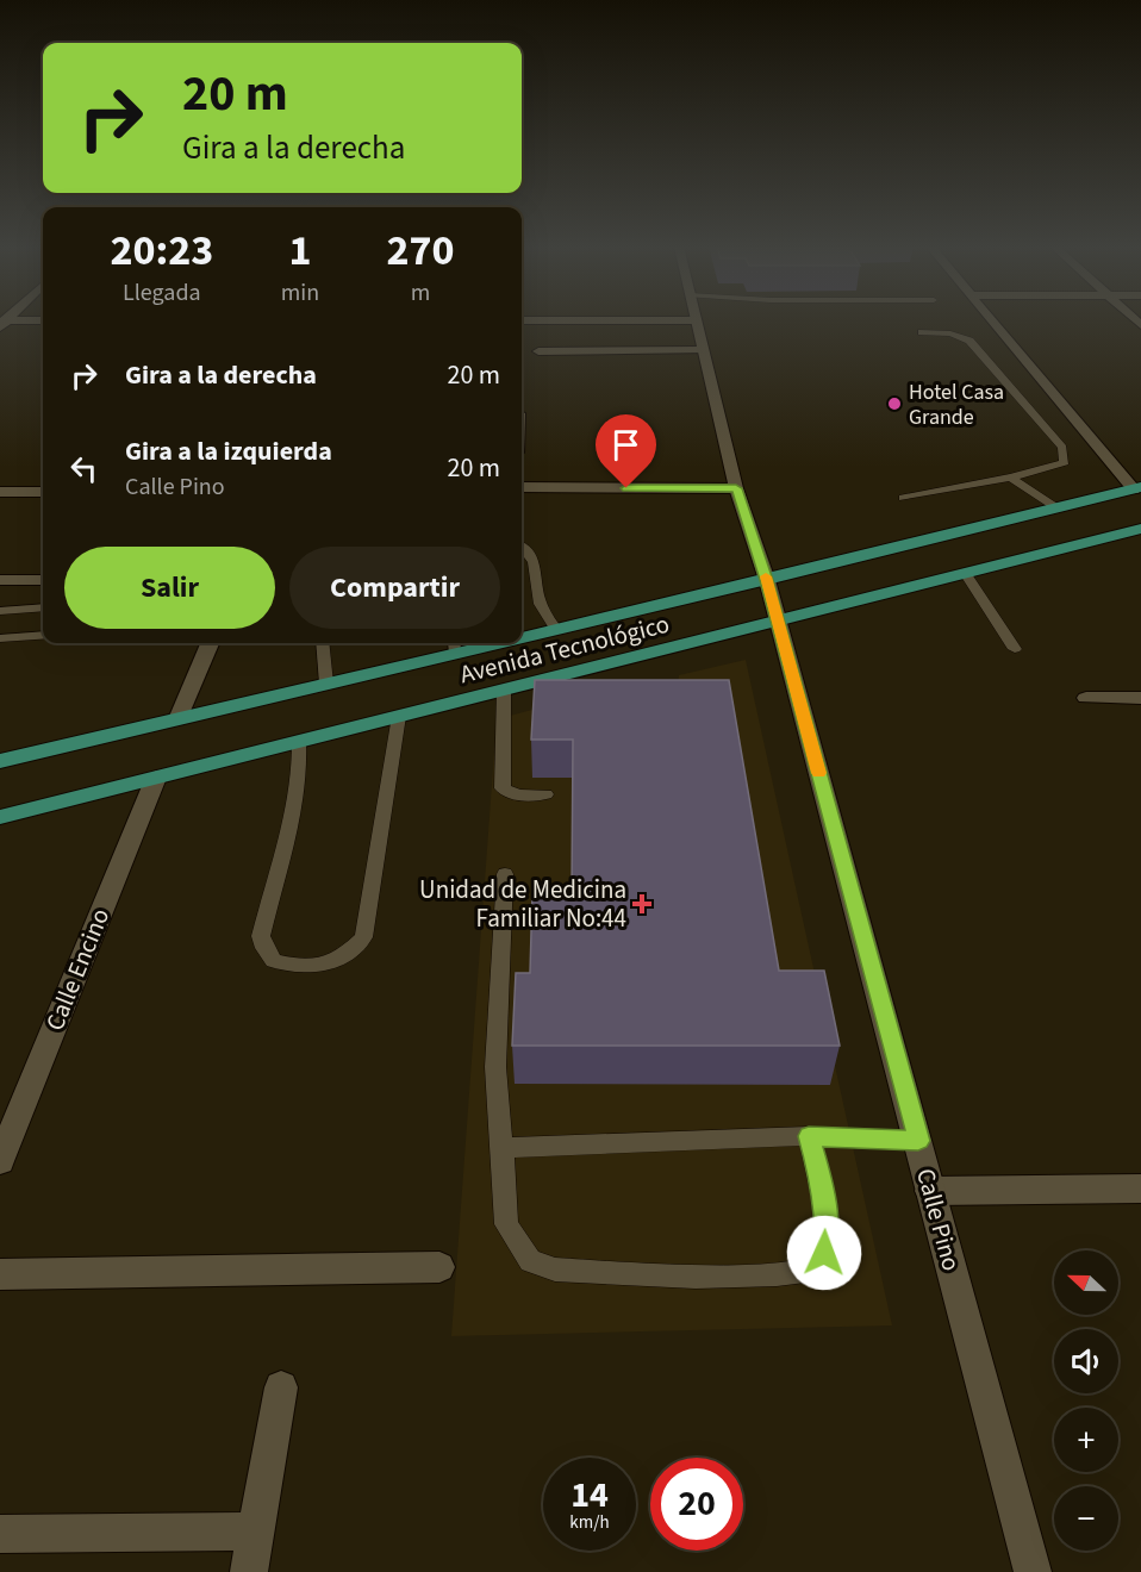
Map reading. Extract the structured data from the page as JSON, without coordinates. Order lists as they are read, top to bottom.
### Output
{
  "streets": {
    "main road": ["Avenida Tecnológico"],
    "street": ["Calle Encino", "Calle Pino"]
  },
  "crossings": [
    ["Avenida Tecnológico", "Calle Encino"],
    ["Avenida Tecnológico", "Calle Pino"]
  ],
  "places": {
    "other": ["Hotel Casa Grande"],
    "health": ["Unidad de Medicina Familiar No:44"]
  },
  "north": "left",
  "page": {
    "turn": ["20 m", "Gira a la derecha"],
    "eta": [
      "20:23",
      "Llegada",
      "1",
      "min",
      "270",
      "m"
    ],
    "list": [
      {
        "name": "Gira a la derecha",
        "value": "20 m"
      },
      {
        "name": "Gira a la izquierda",
        "note": "Calle Pino",
        "value": "20 m"
      }
    ],
    "buttons": ["Salir", "Compartir"],
    "map_buttons": ["+", "−"],
    "speed": "14 km/h",
    "limit": "20"
  }
}
